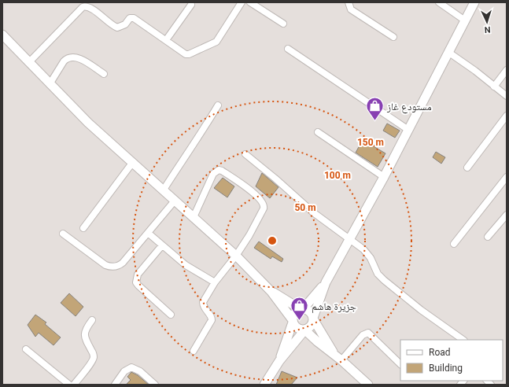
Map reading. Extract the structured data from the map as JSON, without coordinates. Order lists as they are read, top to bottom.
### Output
{
  "places": {
    "shop": ["مستودع غاز", "جزيرة هاشم"]
  },
  "legend": ["Road", "Building"],
  "north": "bottom",
  "rings": ["150 m", "100 m", "50 m"]
}
